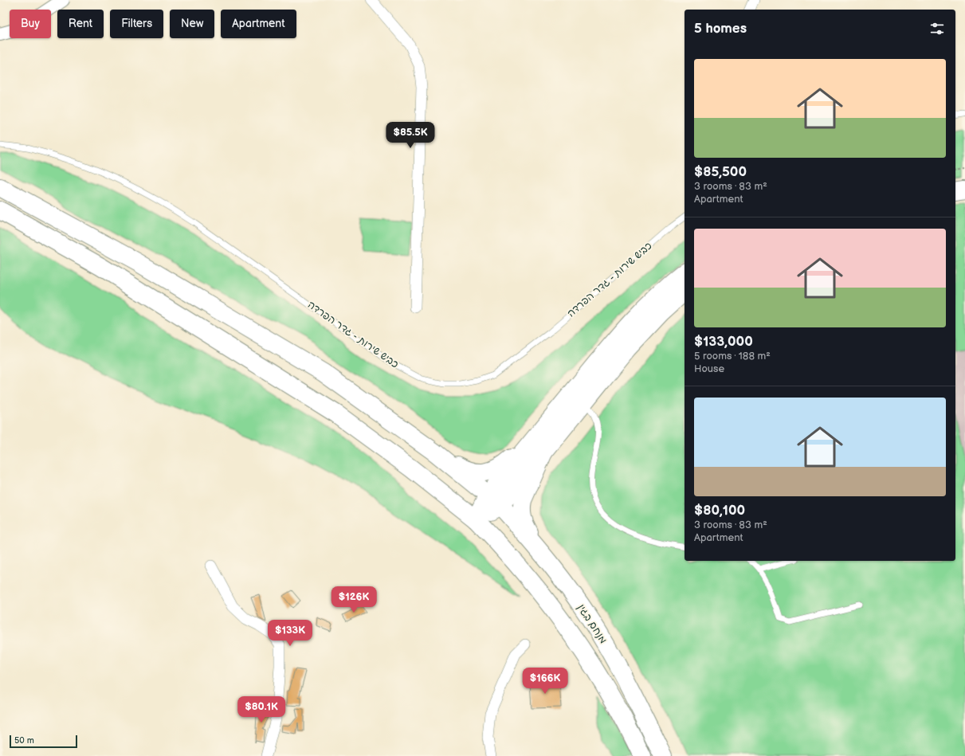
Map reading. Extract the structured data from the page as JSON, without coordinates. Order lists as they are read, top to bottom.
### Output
{
  "streets": {
    "highway": ["מנחם בגין"],
    "lane": ["כביש שירות - גדר הפרדה"]
  },
  "scale_bar": "50 m",
  "page": {
    "chip": [
      "Buy",
      "Rent",
      "Filters",
      "New",
      "Apartment"
    ],
    "heading": "5 homes",
    "list": [
      {
        "name": "$85,500",
        "note": "3 rooms · 83 m² · Apartment"
      },
      {
        "name": "$133,000",
        "note": "5 rooms · 188 m² · House"
      },
      {
        "name": "$80,100",
        "note": "3 rooms · 83 m² · Apartment"
      }
    ],
    "price": [
      "$85.5K",
      "$126K",
      "$133K",
      "$166K",
      "$80.1K"
    ],
    "scale": "50 m"
  }
}
